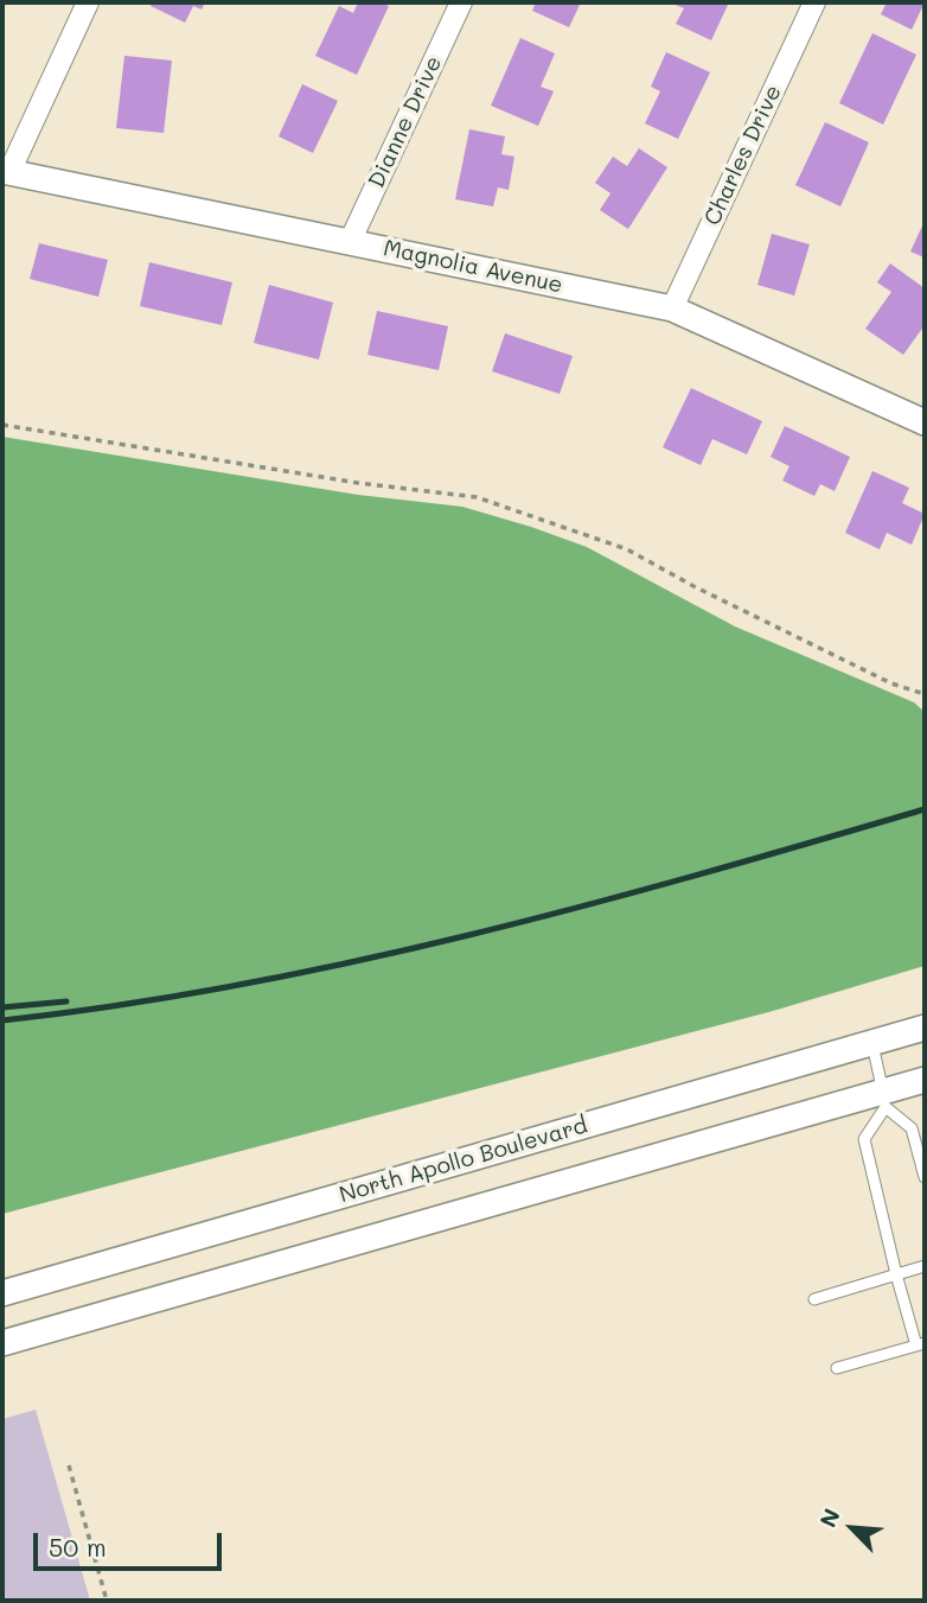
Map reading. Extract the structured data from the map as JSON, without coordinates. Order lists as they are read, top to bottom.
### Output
{
  "streets": {
    "street": [
      "Dianne Drive",
      "Charles Drive",
      "Magnolia Avenue",
      "North Apollo Boulevard"
    ]
  },
  "crossings": [
    ["Dianne Drive", "Magnolia Avenue"],
    ["Charles Drive", "Magnolia Avenue"]
  ],
  "scale_bar": "50 m",
  "north": "top left"
}
